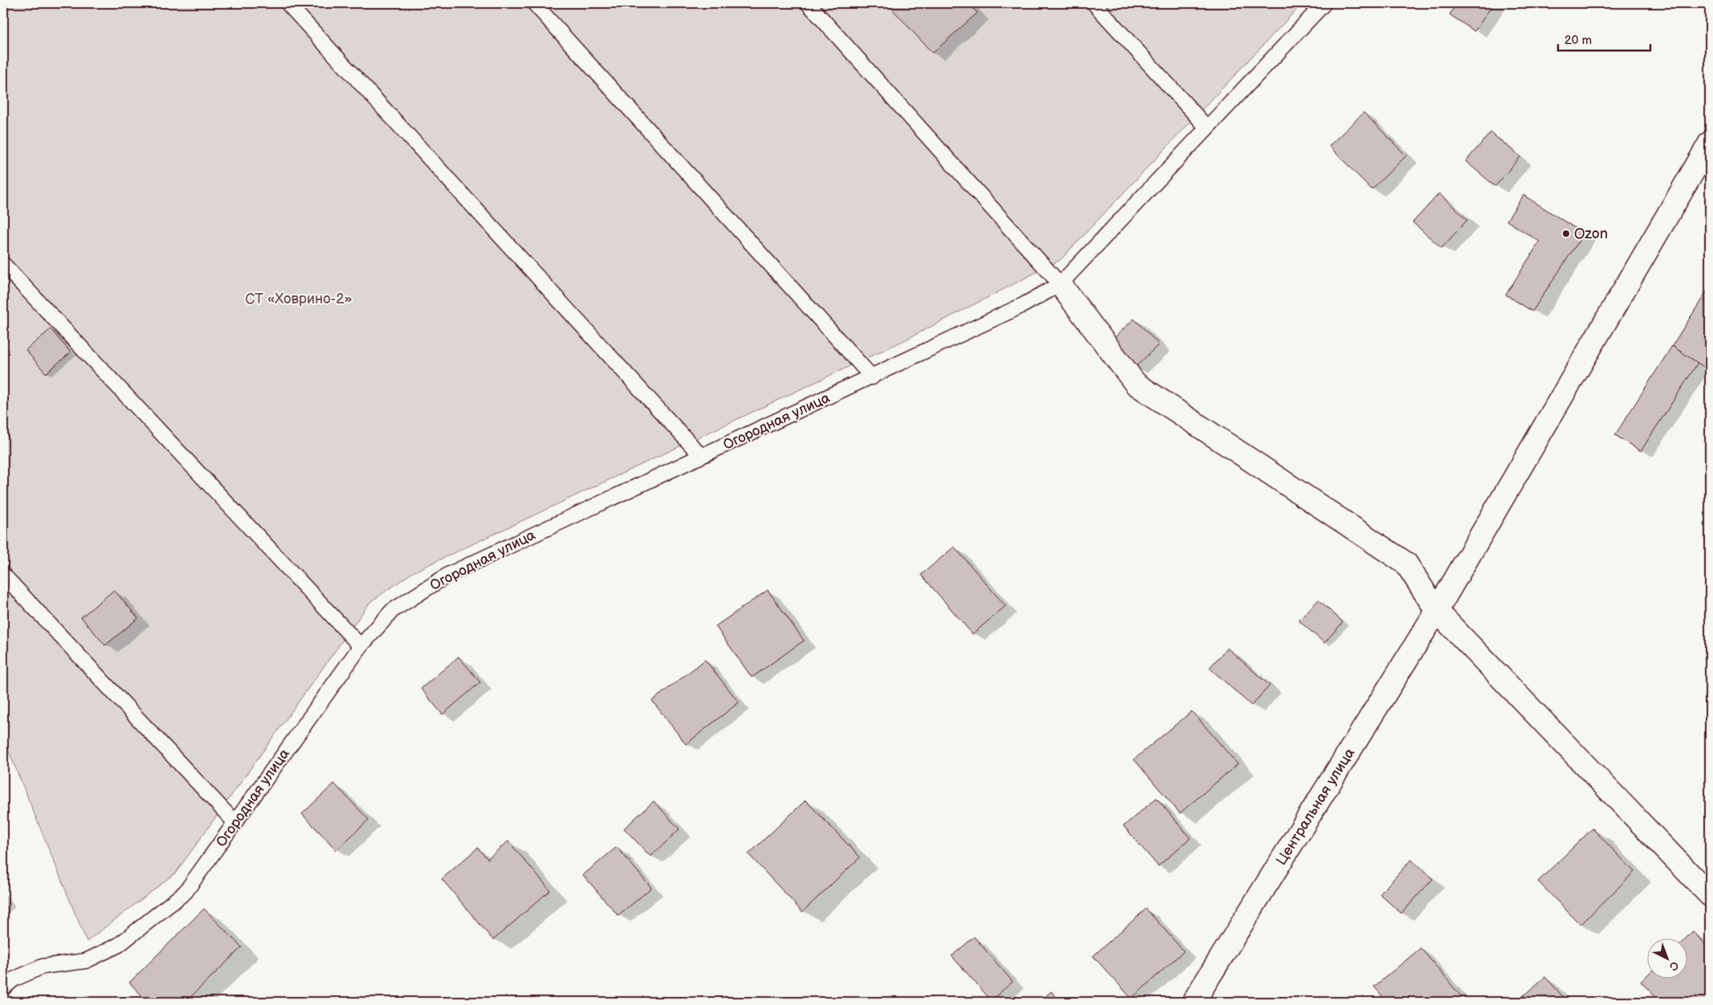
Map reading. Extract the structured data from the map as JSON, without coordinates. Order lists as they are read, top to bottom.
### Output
{
  "streets": {
    "street": ["Центральная улица"],
    "lane": ["Огородная улица"]
  },
  "parks": ["СТ «Ховрино-2»"],
  "places": ["Ozon"],
  "scale_bar": "20 m",
  "north": "bottom right"
}
